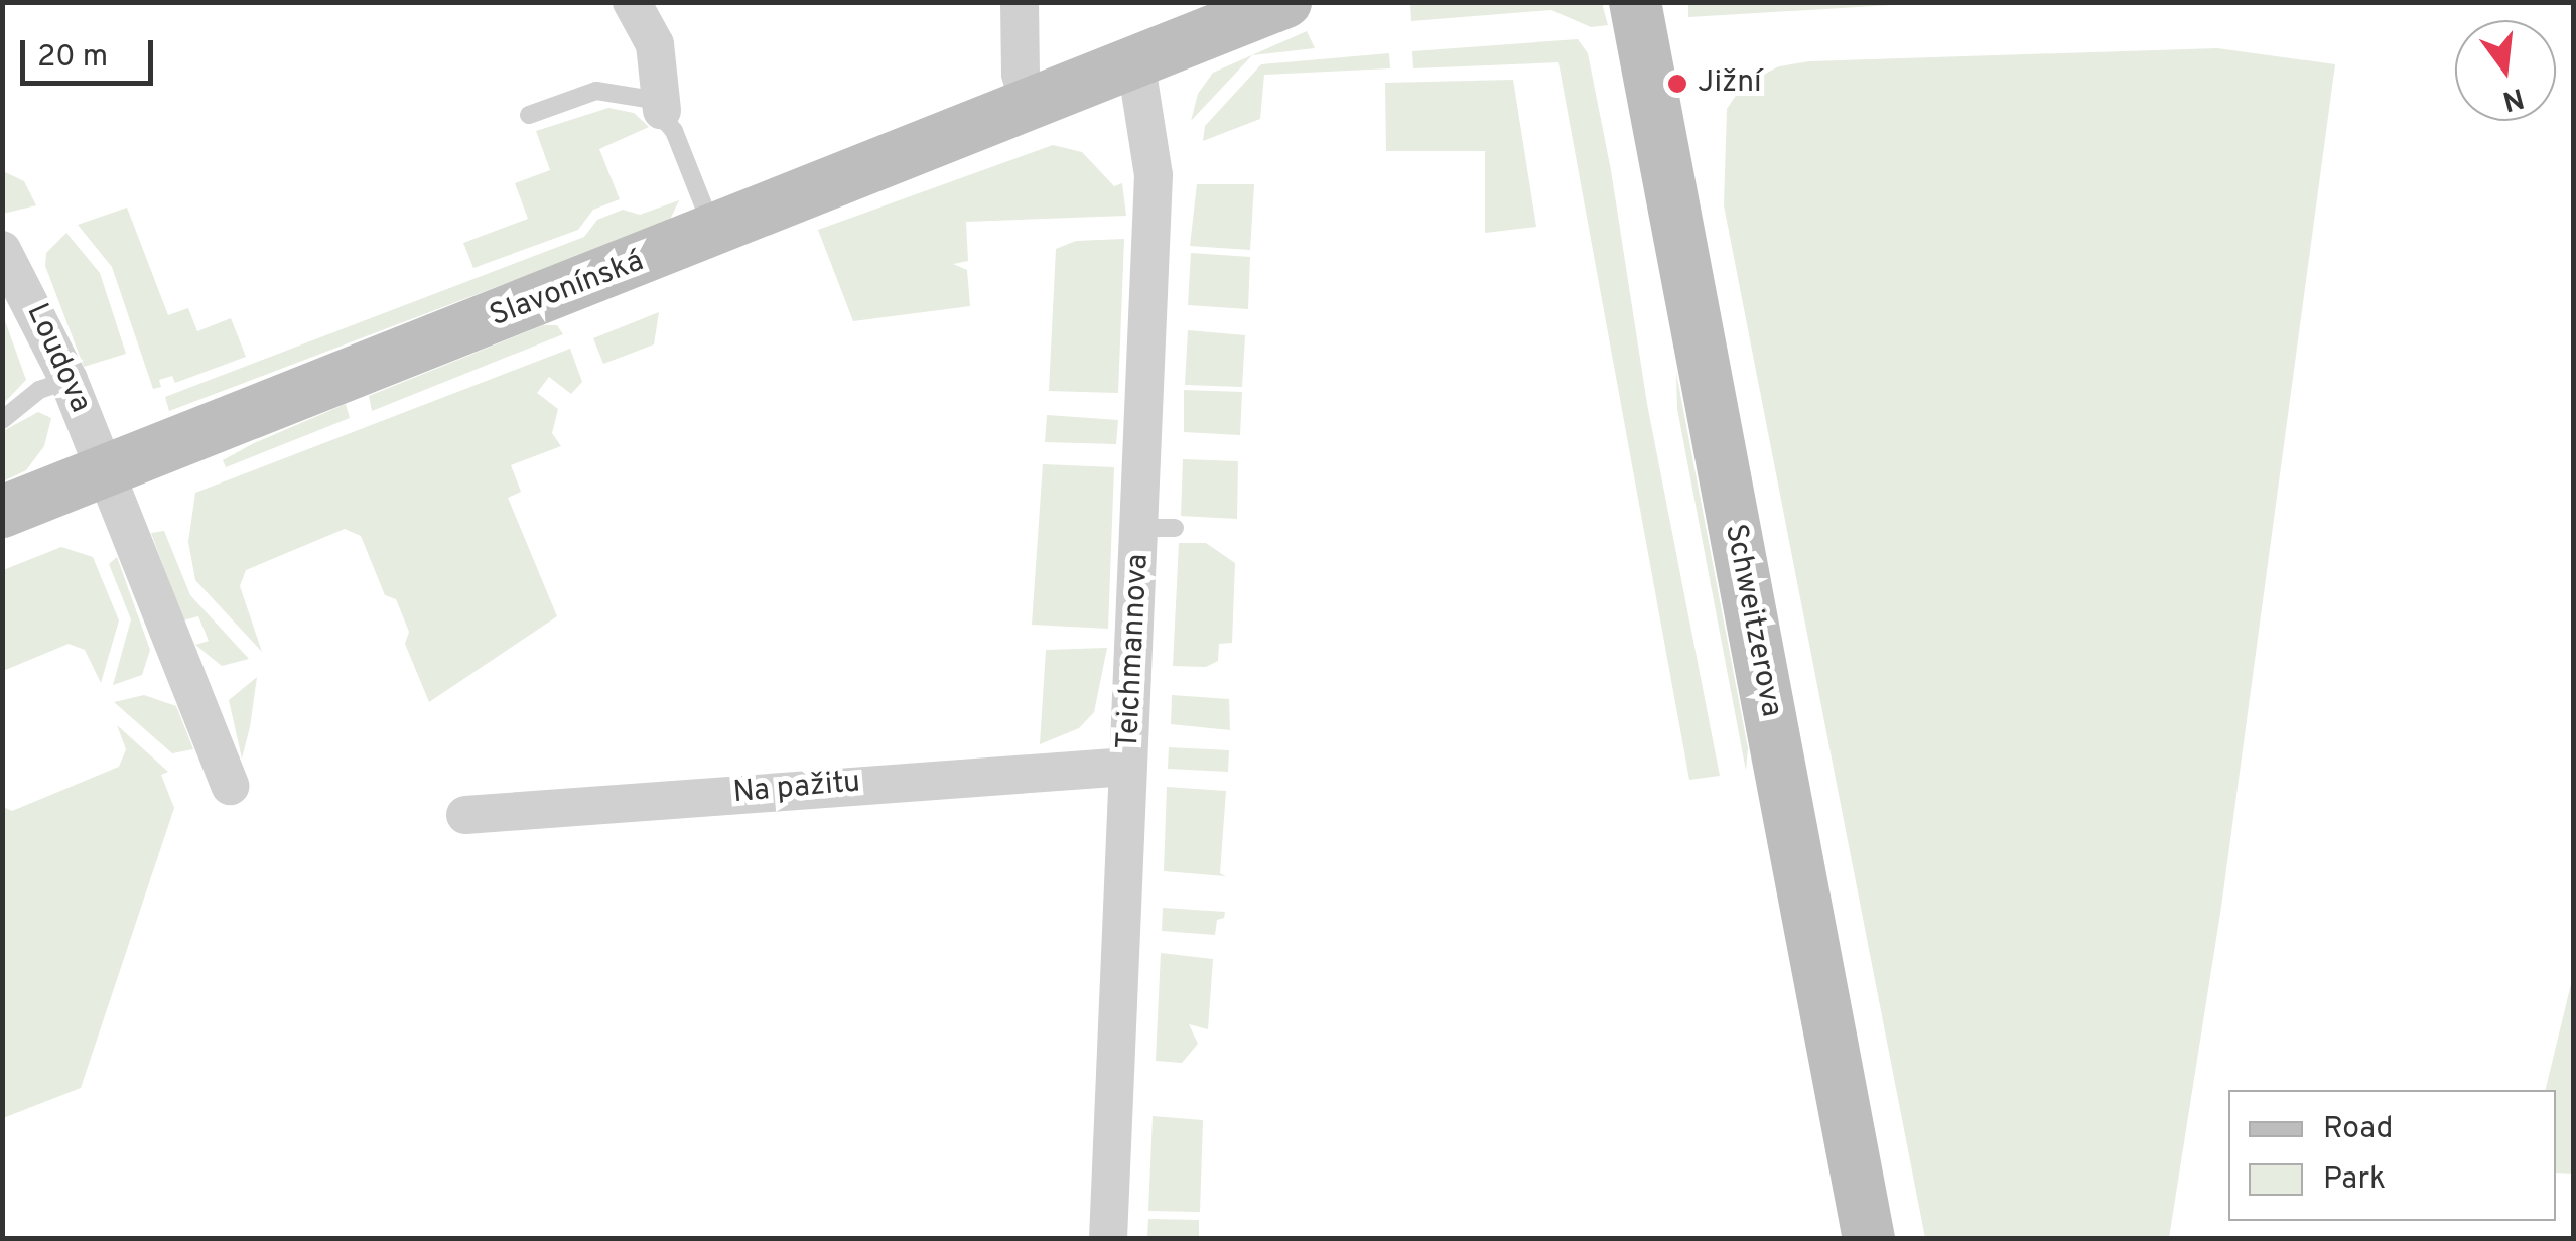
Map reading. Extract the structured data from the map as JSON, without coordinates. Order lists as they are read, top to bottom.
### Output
{
  "streets": {
    "main road": ["Slavonínská", "Schweitzerova"],
    "street": ["Loudova", "Teichmannova", "Na pažitu"]
  },
  "crossings": [
    ["Slavonínská", "Loudova"],
    ["Teichmannova", "Na pažitu"]
  ],
  "places": ["Jižní"],
  "legend": ["Road", "Park"],
  "scale_bar": "20 m",
  "north": "bottom"
}
